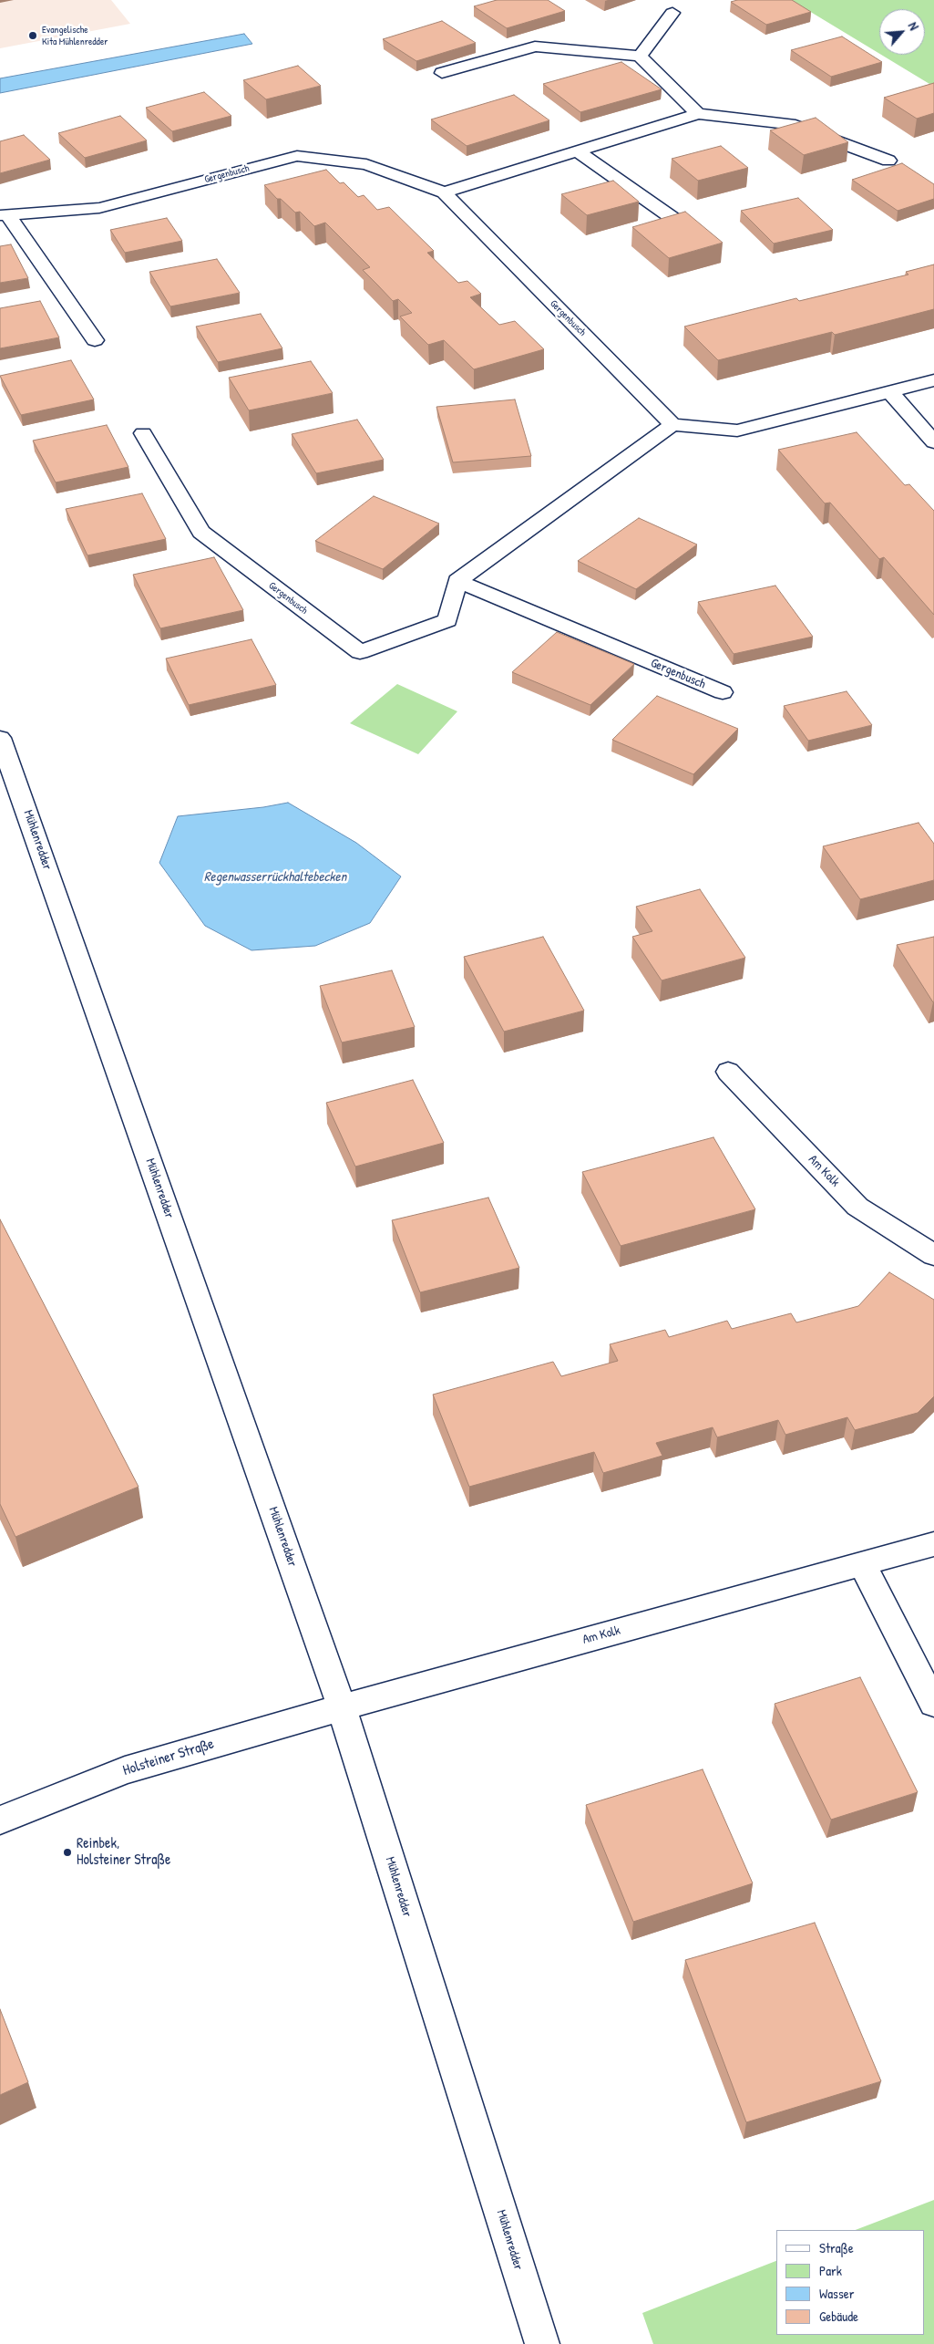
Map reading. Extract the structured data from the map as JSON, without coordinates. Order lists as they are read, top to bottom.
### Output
{
  "streets": {
    "street": [
      "Gergenbusch",
      "Mühlenredder",
      "Am Kolk",
      "Holsteiner Straße"
    ]
  },
  "crossings": [
    ["Mühlenredder", "Am Kolk"],
    ["Mühlenredder", "Holsteiner Straße"],
    ["Am Kolk", "Holsteiner Straße"]
  ],
  "water": ["Regenwasserrückhaltebecken"],
  "places": ["Evangelische Kita Mühlenredder", "Reinbek, Holsteiner Straße"],
  "legend": [
    "Straße",
    "Park",
    "Wasser",
    "Gebäude"
  ],
  "north": "top right"
}
